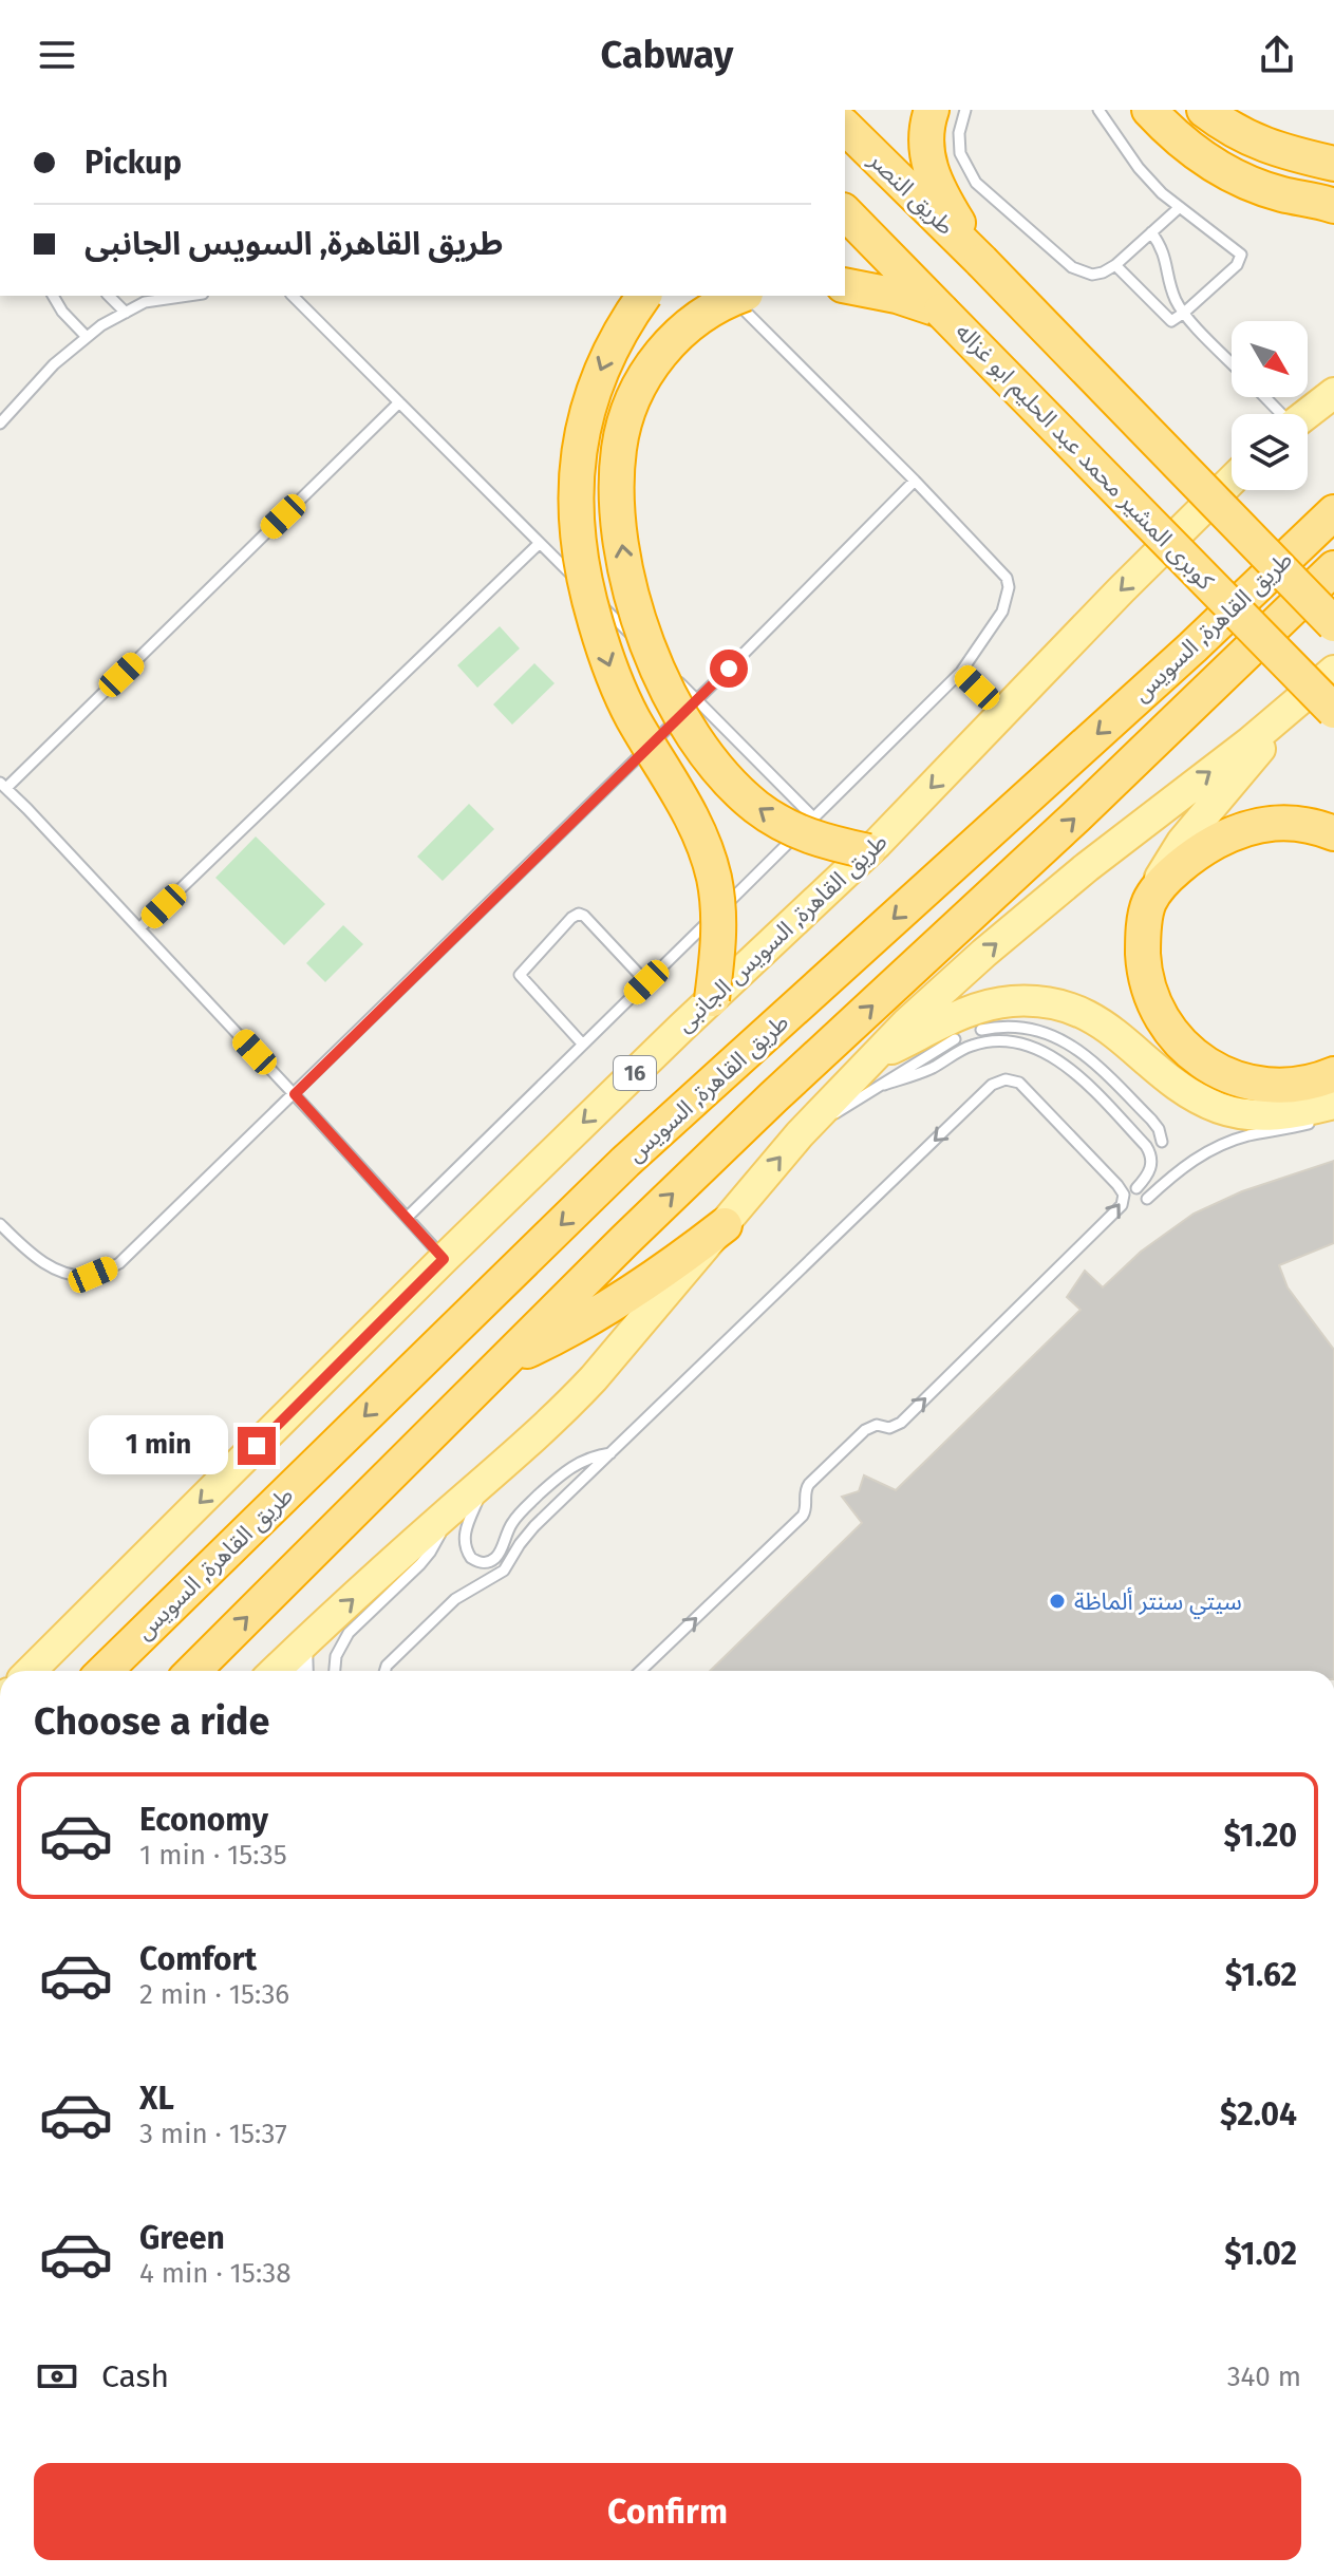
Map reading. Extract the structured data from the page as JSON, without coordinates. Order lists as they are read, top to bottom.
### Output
{
  "streets": {
    "highway": [
      "طريق النصر",
      "كوبرى المشير محمد عبد الحليم ابو غزاله",
      "طريق القاهرة, السويس",
      "16"
    ],
    "main road": ["طريق القاهرة, السويس الجانبى"]
  },
  "places": ["سيتي سنتر ألماظة"],
  "north": "bottom right",
  "page": {
    "header": "Cabway",
    "banner": ["Pickup", "طريق القاهرة, السويس الجانبى"],
    "bubble": "1 min",
    "heading": "Choose a ride",
    "list": [
      {
        "name": "Economy",
        "note": "1 min · 15:35",
        "value": "$1.20"
      },
      {
        "name": "Comfort",
        "note": "2 min · 15:36",
        "value": "$1.62"
      },
      {
        "name": "XL",
        "note": "3 min · 15:37",
        "value": "$2.04"
      },
      {
        "name": "Green",
        "note": "4 min · 15:38",
        "value": "$1.02"
      }
    ],
    "pay": ["Cash", "340 m"],
    "buttons": "Confirm"
  }
}
